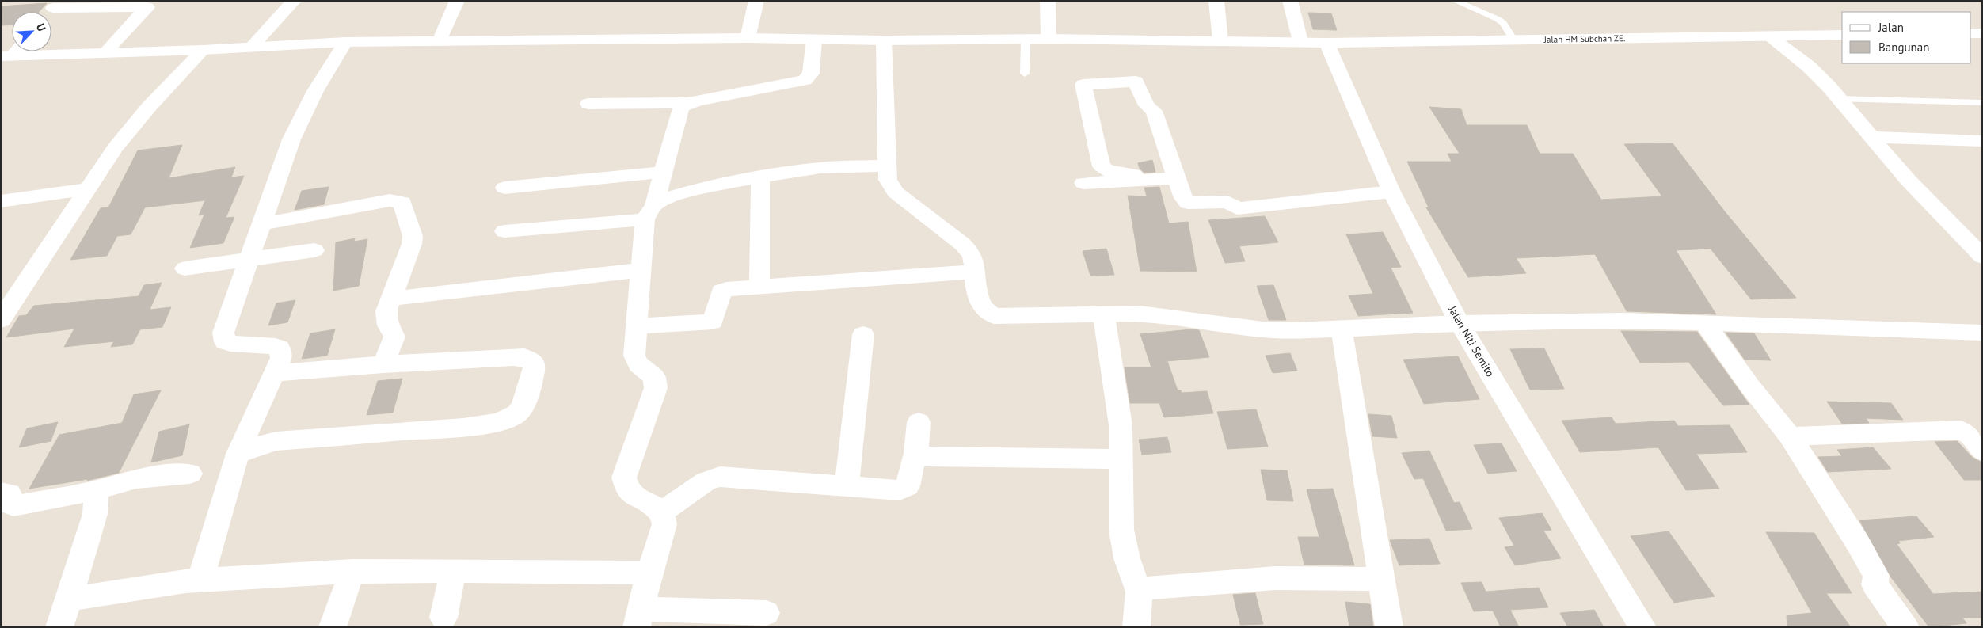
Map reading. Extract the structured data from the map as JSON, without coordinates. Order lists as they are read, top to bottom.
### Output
{
  "streets": {
    "street": ["Jalan HM Subchan ZE.", "Jalan Niti Semito"]
  },
  "crossings": [
    ["Jalan HM Subchan ZE.", "Jalan Niti Semito"]
  ],
  "legend": ["Jalan", "Bangunan"],
  "north": "top right"
}
